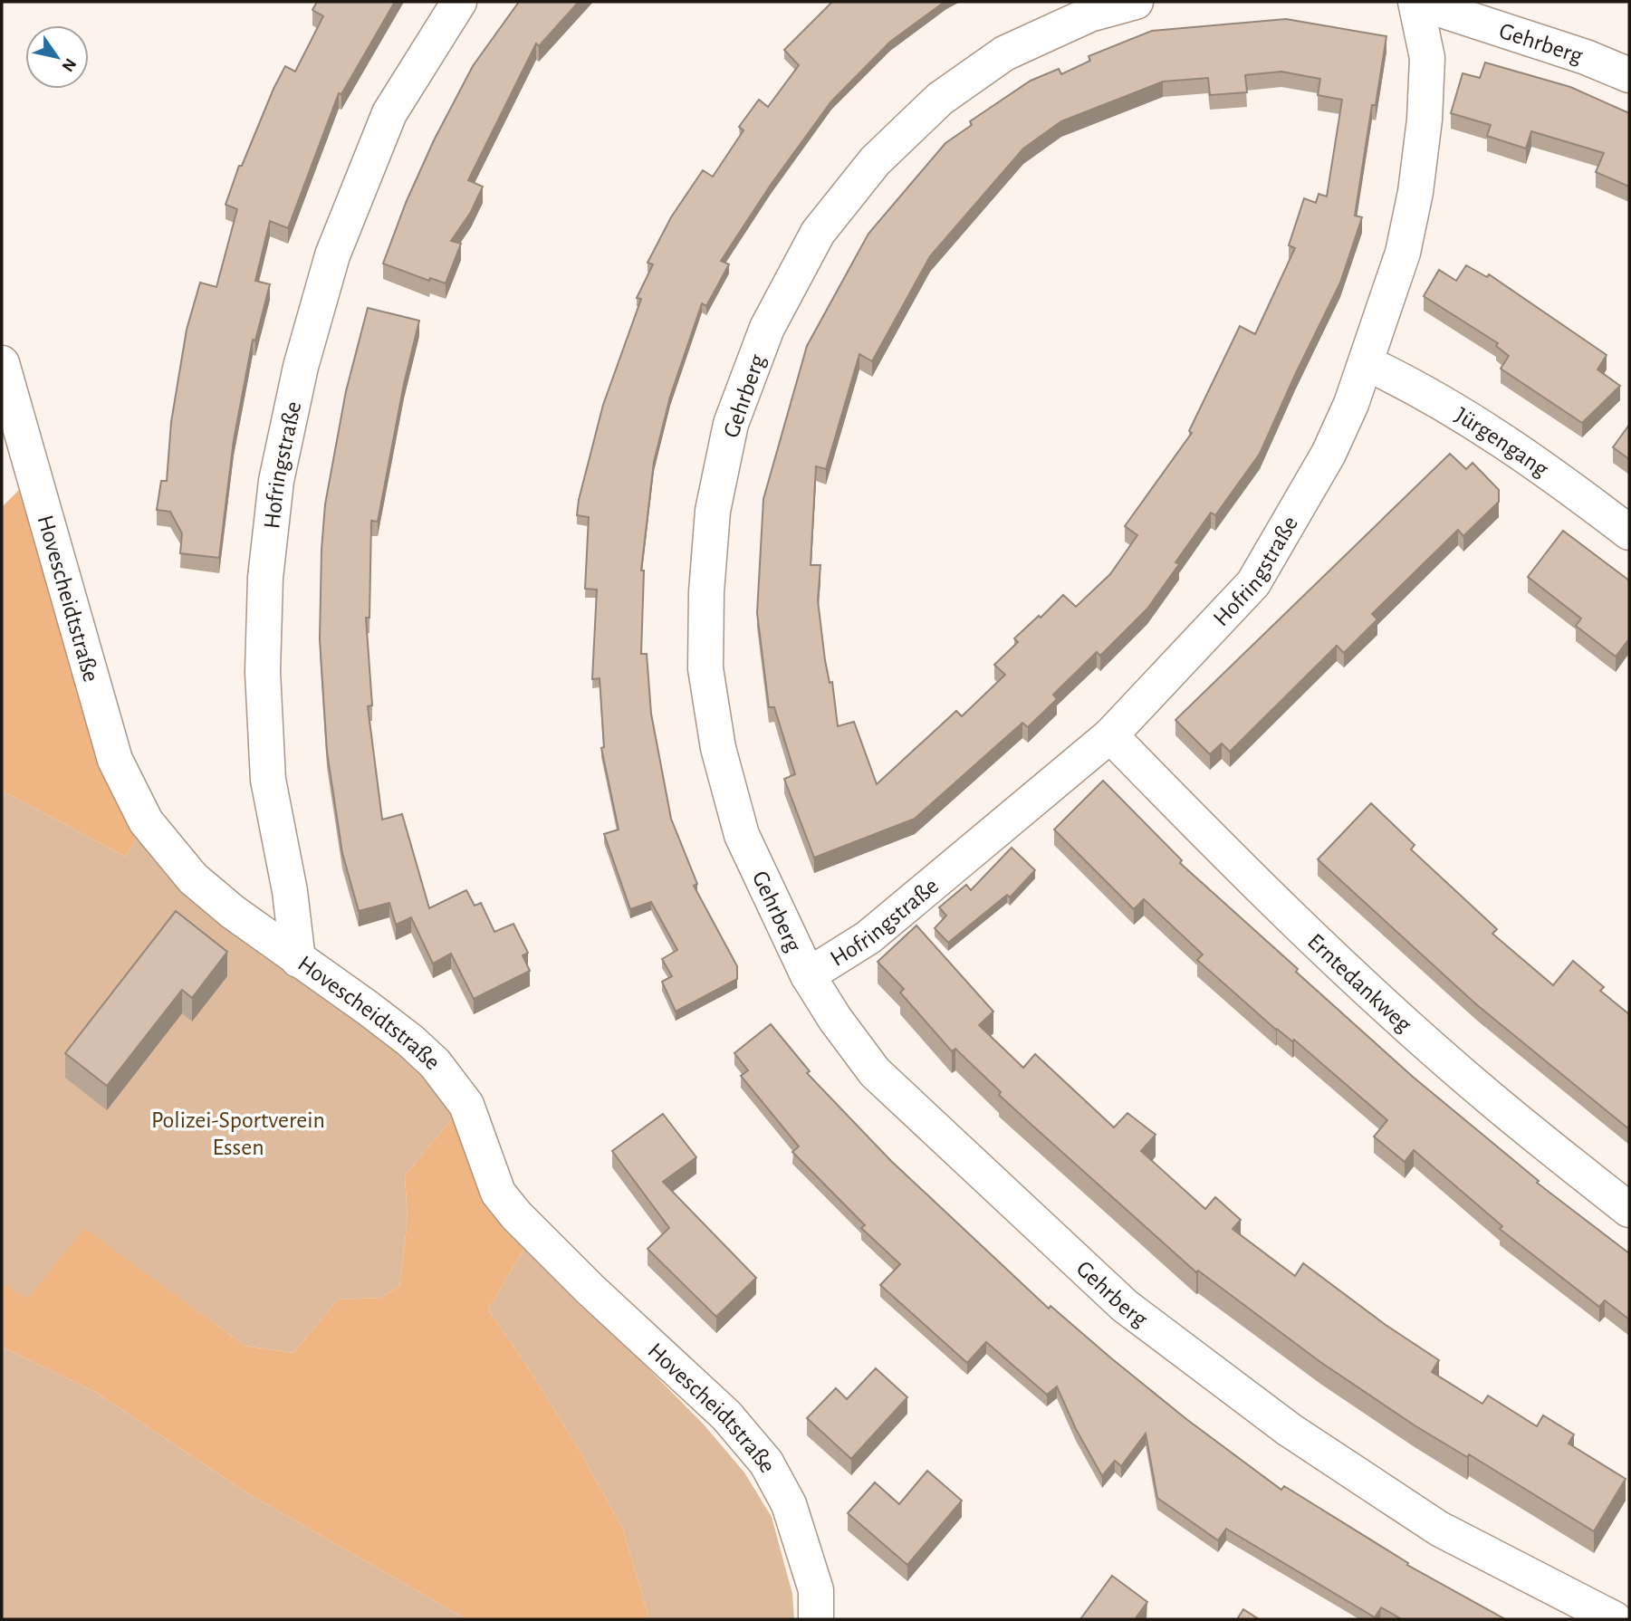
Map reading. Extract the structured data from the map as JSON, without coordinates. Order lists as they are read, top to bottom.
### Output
{
  "streets": {
    "street": [
      "Gehrberg",
      "Jürgengang",
      "Hofringstraße",
      "Hovescheidtstraße",
      "Erntedankweg"
    ]
  },
  "crossings": [
    ["Gehrberg", "Hofringstraße"],
    ["Jürgengang", "Hofringstraße"],
    ["Hofringstraße", "Hovescheidtstraße"],
    ["Hofringstraße", "Erntedankweg"]
  ],
  "parks": ["Polizei-Sportverein Essen"],
  "north": "bottom right"
}
